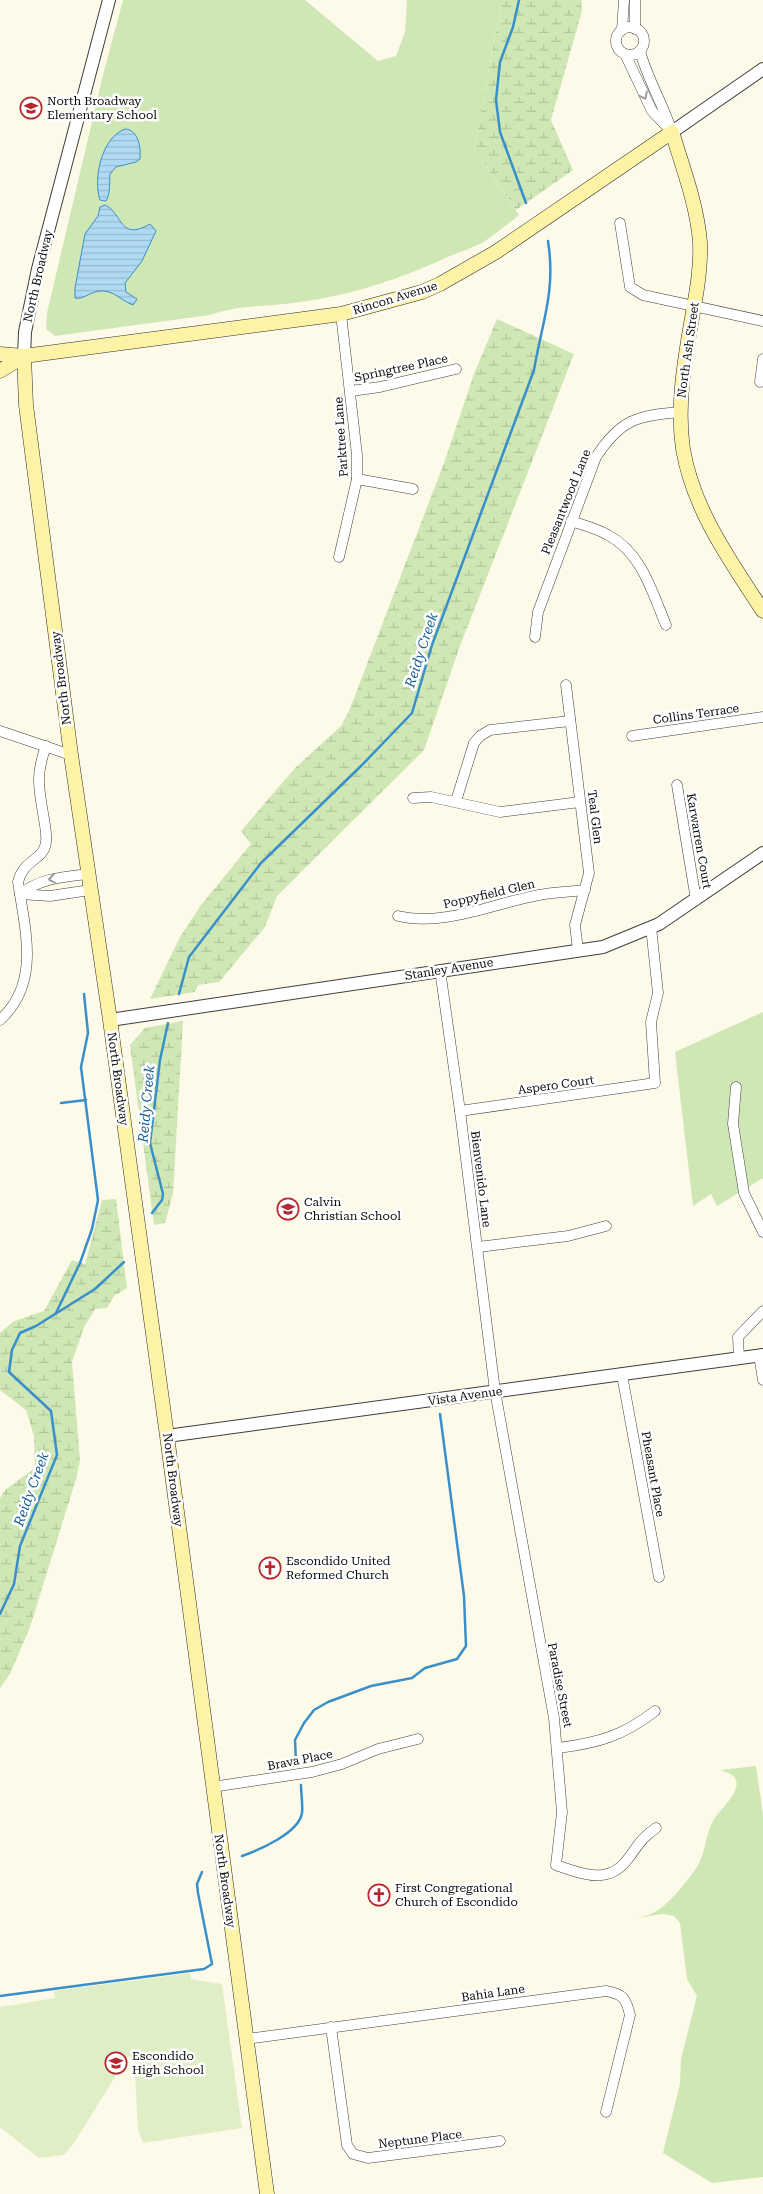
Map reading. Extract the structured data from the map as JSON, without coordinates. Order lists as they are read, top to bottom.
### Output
{
  "streets": {
    "main road": ["North Broadway", "Rincon Avenue", "North Ash Street"],
    "street": [
      "Springtree Place",
      "Parktree Lane",
      "Pleasantwood Lane",
      "Collins Terrace",
      "Teal Glen",
      "Karwarren Court",
      "Poppyfield Glen",
      "Stanley Avenue",
      "Aspero Court",
      "Bienvenido Lane",
      "Vista Avenue",
      "Pheasant Place",
      "Paradise Street",
      "Brava Place",
      "Bahia Lane",
      "Neptune Place"
    ]
  },
  "crossings": [
    ["North Broadway", "Rincon Avenue"],
    ["North Broadway", "Stanley Avenue"],
    ["North Broadway", "Vista Avenue"],
    ["North Broadway", "Brava Place"],
    ["North Broadway", "Bahia Lane"],
    ["Rincon Avenue", "North Ash Street"],
    ["Rincon Avenue", "Parktree Lane"],
    ["North Ash Street", "Pleasantwood Lane"],
    ["Springtree Place", "Parktree Lane"],
    ["Teal Glen", "Poppyfield Glen"],
    ["Teal Glen", "Stanley Avenue"],
    ["Karwarren Court", "Stanley Avenue"],
    ["Stanley Avenue", "Aspero Court"],
    ["Stanley Avenue", "Bienvenido Lane"],
    ["Aspero Court", "Bienvenido Lane"],
    ["Bienvenido Lane", "Vista Avenue"],
    ["Bienvenido Lane", "Paradise Street"],
    ["Vista Avenue", "Pheasant Place"],
    ["Vista Avenue", "Paradise Street"],
    ["Bahia Lane", "Neptune Place"]
  ],
  "water": ["Reidy Creek"],
  "places": {
    "school or university": ["North Broadway Elementary School", "Calvin Christian School", "Escondido High School"],
    "church": ["Escondido United Reformed Church", "First Congregational Church of Escondido"]
  }
}
